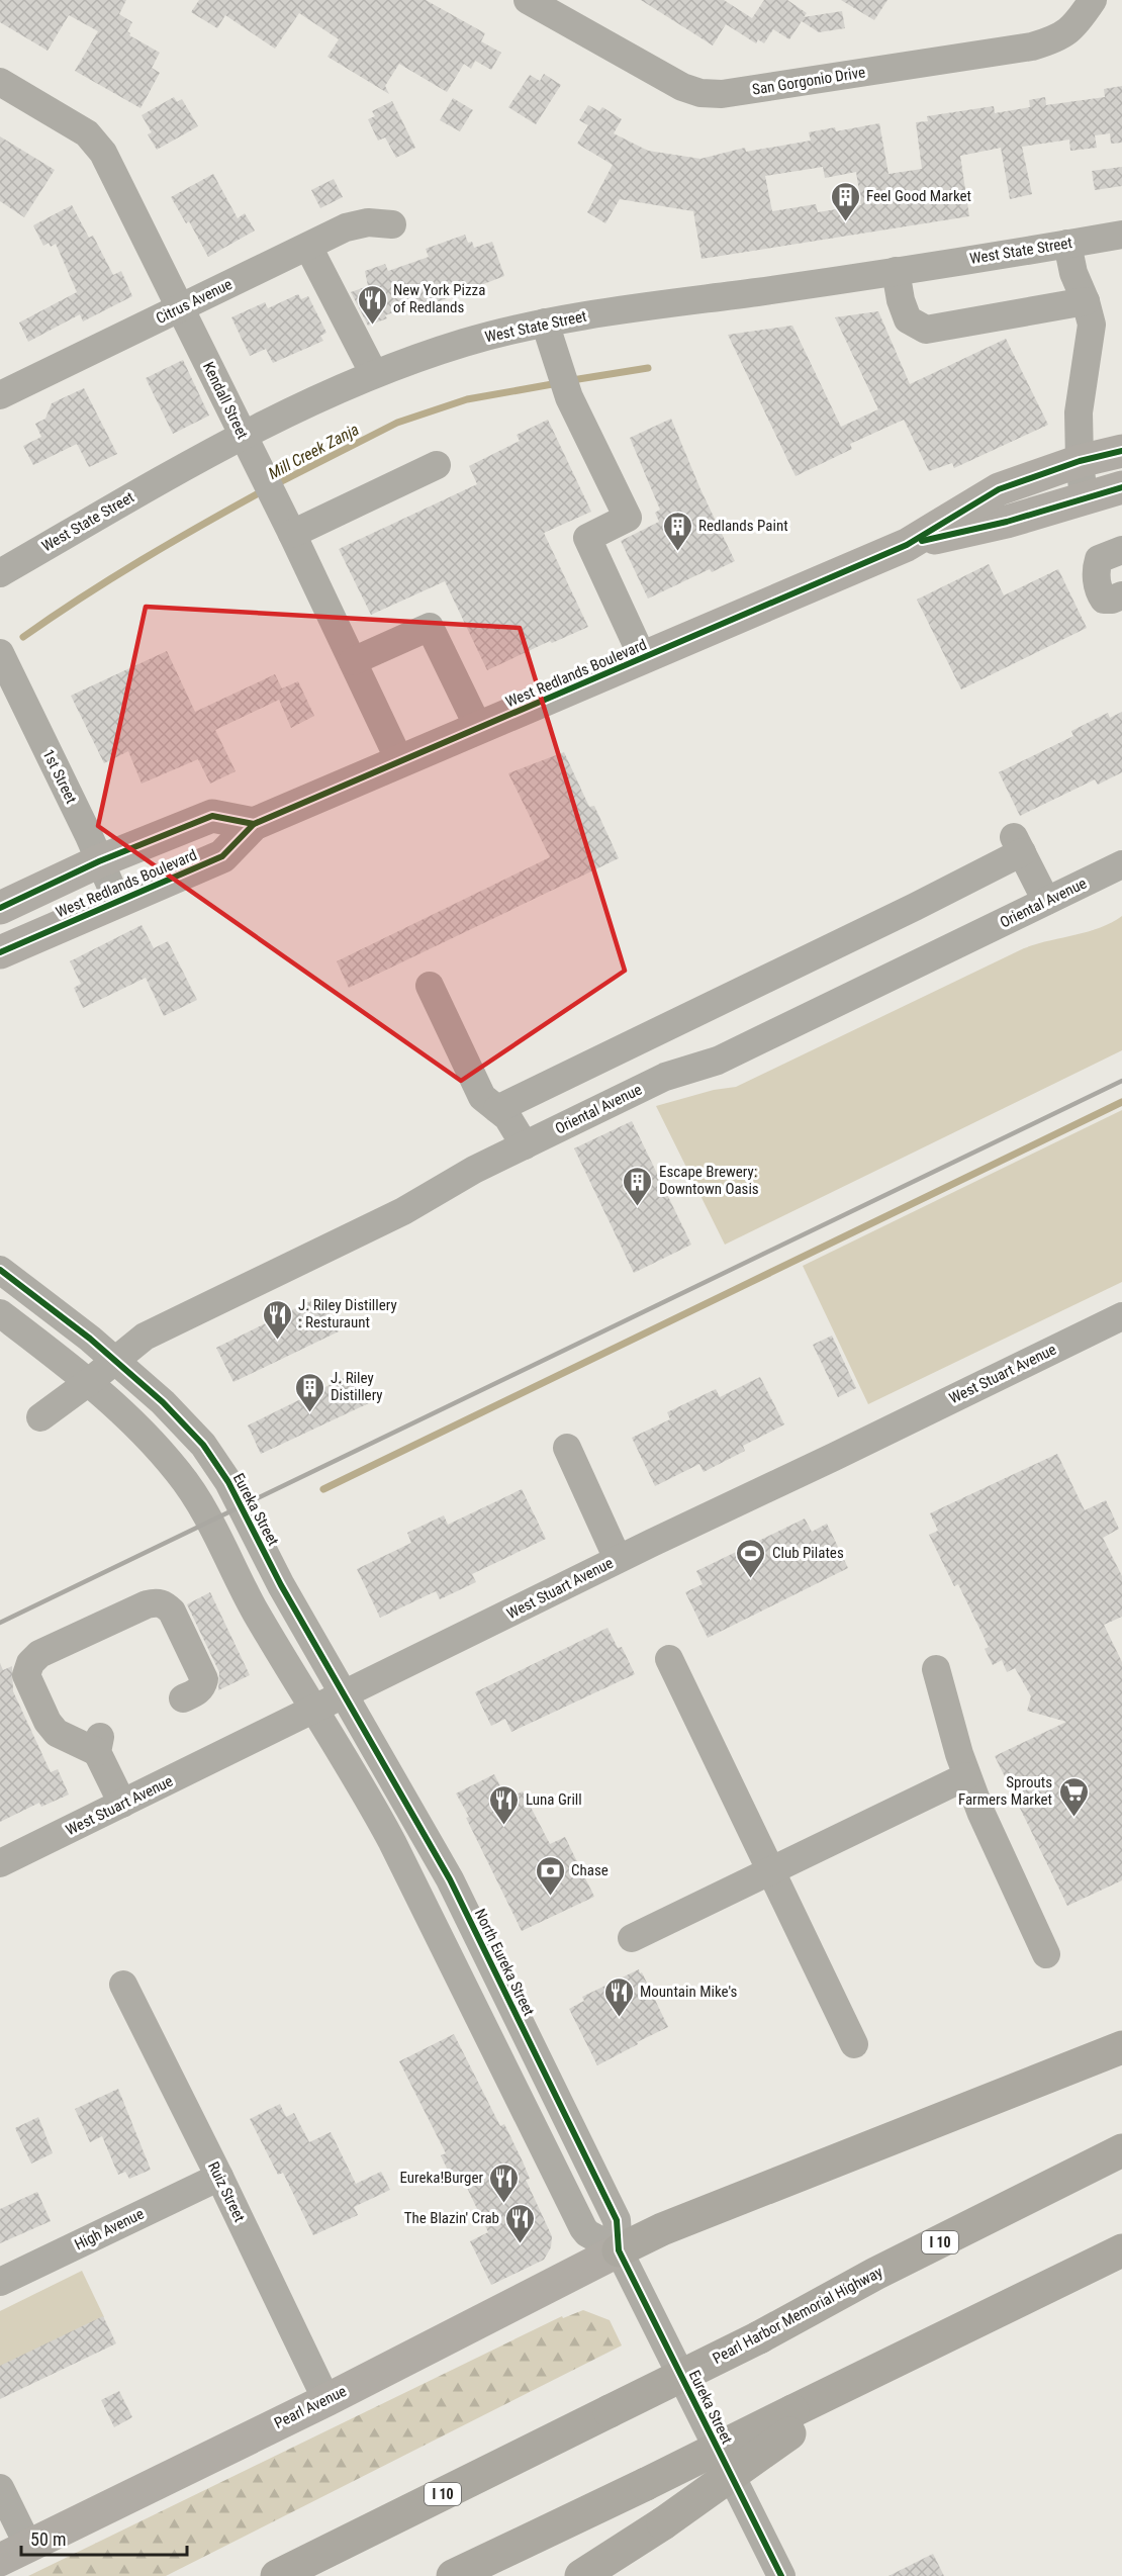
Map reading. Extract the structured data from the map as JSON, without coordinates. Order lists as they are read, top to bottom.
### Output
{
  "streets": {
    "highway": ["I 10", "Pearl Harbor Memorial Highway"],
    "main road": ["West Redlands Boulevard", "Pearl Avenue"],
    "street": [
      "San Gorgonio Drive",
      "West State Street",
      "Citrus Avenue",
      "Kendall Street",
      "1st Street",
      "Oriental Avenue",
      "West Stuart Avenue",
      "Eureka Street",
      "North Eureka Street",
      "Ruiz Street",
      "High Avenue"
    ]
  },
  "crossings": [
    ["West State Street", "Kendall Street"],
    ["Citrus Avenue", "Kendall Street"],
    ["Kendall Street", "West Redlands Boulevard"],
    ["West Redlands Boulevard", "1st Street"],
    ["Oriental Avenue", "Eureka Street"],
    ["West Stuart Avenue", "Eureka Street"],
    ["West Stuart Avenue", "North Eureka Street"],
    ["Eureka Street", "North Eureka Street"],
    ["Eureka Street", "Pearl Avenue"],
    ["North Eureka Street", "Pearl Avenue"],
    ["Ruiz Street", "High Avenue"],
    ["Ruiz Street", "Pearl Avenue"]
  ],
  "water": ["Mill Creek Zanja"],
  "places": {
    "building": [
      "Feel Good Market",
      "Redlands Paint",
      "Escape Brewery: Downtown Oasis",
      "J. Riley Distillery"
    ],
    "restaurant": [
      "New York Pizza of Redlands",
      "J. Riley Distillery : Resturaunt",
      "Luna Grill",
      "Mountain Mike's",
      "Eureka!Burger",
      "The Blazin' Crab"
    ],
    "sports": ["Club Pilates"],
    "supermarket": ["Sprouts Farmers Market"],
    "bank": ["Chase"]
  },
  "scale_bar": "50 m"
}
